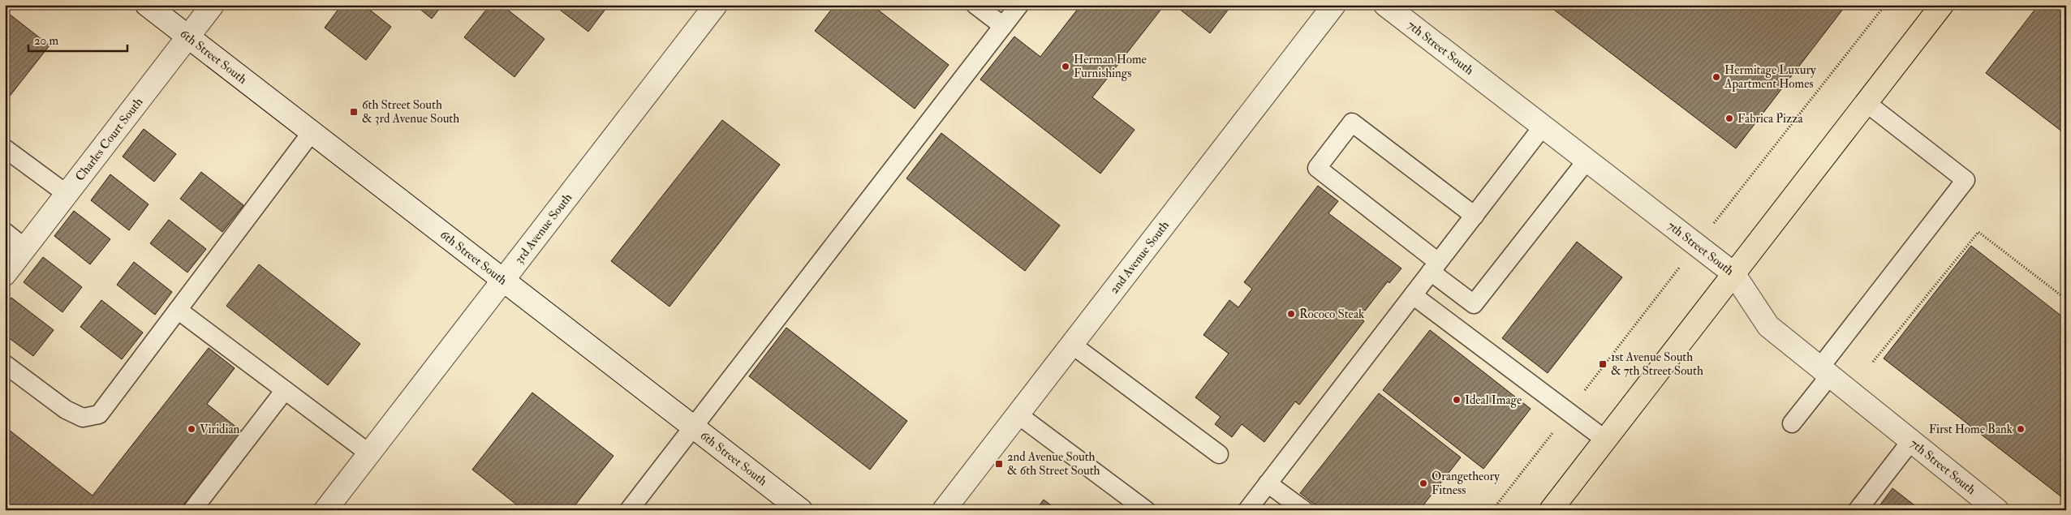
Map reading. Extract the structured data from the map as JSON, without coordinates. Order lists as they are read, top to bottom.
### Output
{
  "streets": {
    "street": [
      "7th Street South",
      "6th Street South",
      "Charles Court South",
      "3rd Avenue South",
      "2nd Avenue South"
    ]
  },
  "crossings": [
    ["6th Street South", "Charles Court South"],
    ["6th Street South", "3rd Avenue South"]
  ],
  "places": {
    "other": [
      "Herman Home Furnishings",
      "Hermitage Luxury Apartment Homes",
      "Fabrica Pizza",
      "Rococo Steak",
      "Ideal Image",
      "Viridian",
      "First Home Bank",
      "Orangetheory Fitness"
    ],
    "transit": ["6th Street South & 3rd Avenue South", "1st Avenue South & 7th Street South", "2nd Avenue South & 6th Street South"]
  },
  "scale_bar": "20 m"
}
